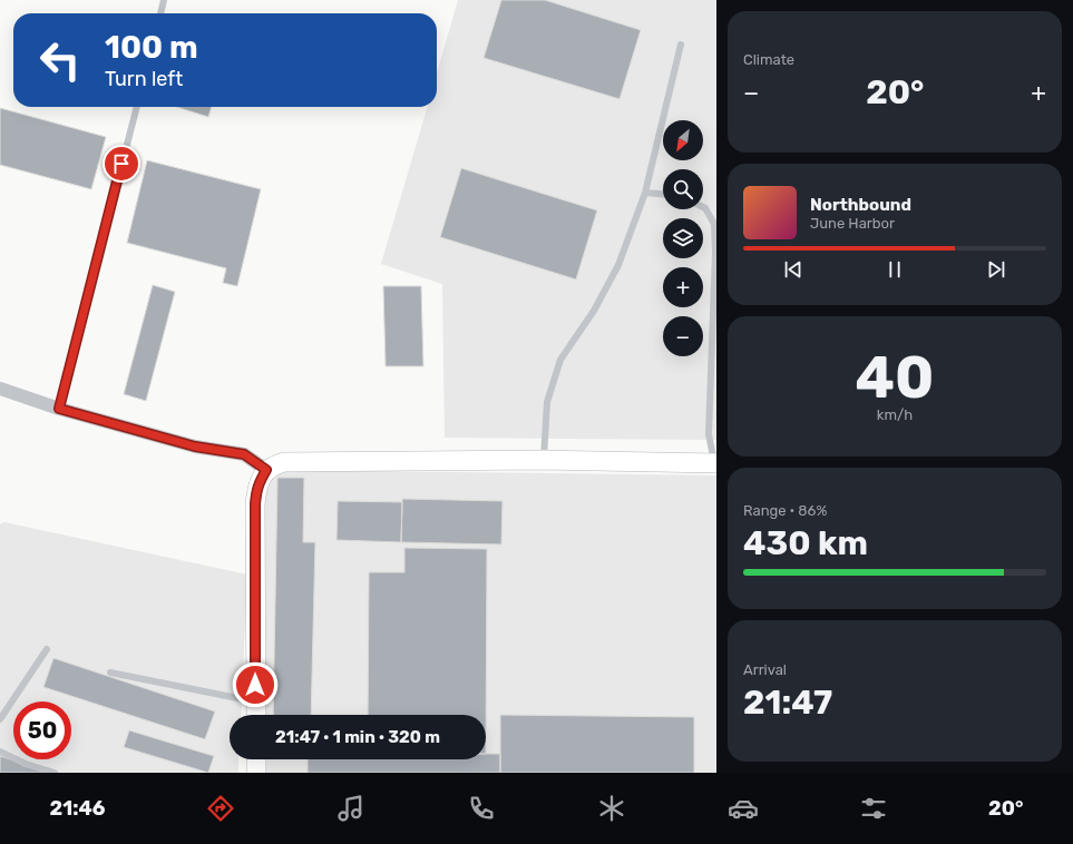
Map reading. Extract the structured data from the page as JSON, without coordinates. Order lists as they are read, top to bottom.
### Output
{
  "north": "bottom left",
  "page": {
    "tile": [
      "Climate",
      ["40", "km/h"],
      ["Range · 86%", "430 km"],
      ["Arrival", "21:47"]
    ],
    "turn": ["100 m", "Turn left"],
    "heat": ["−", "20°", "+"],
    "map_buttons": ["+", "−"],
    "song": ["Northbound", "June Harbor"],
    "limit": "50",
    "trip": "21:47 · 1 min · 320 m",
    "tabs": ["21:46", "20°"]
  }
}
